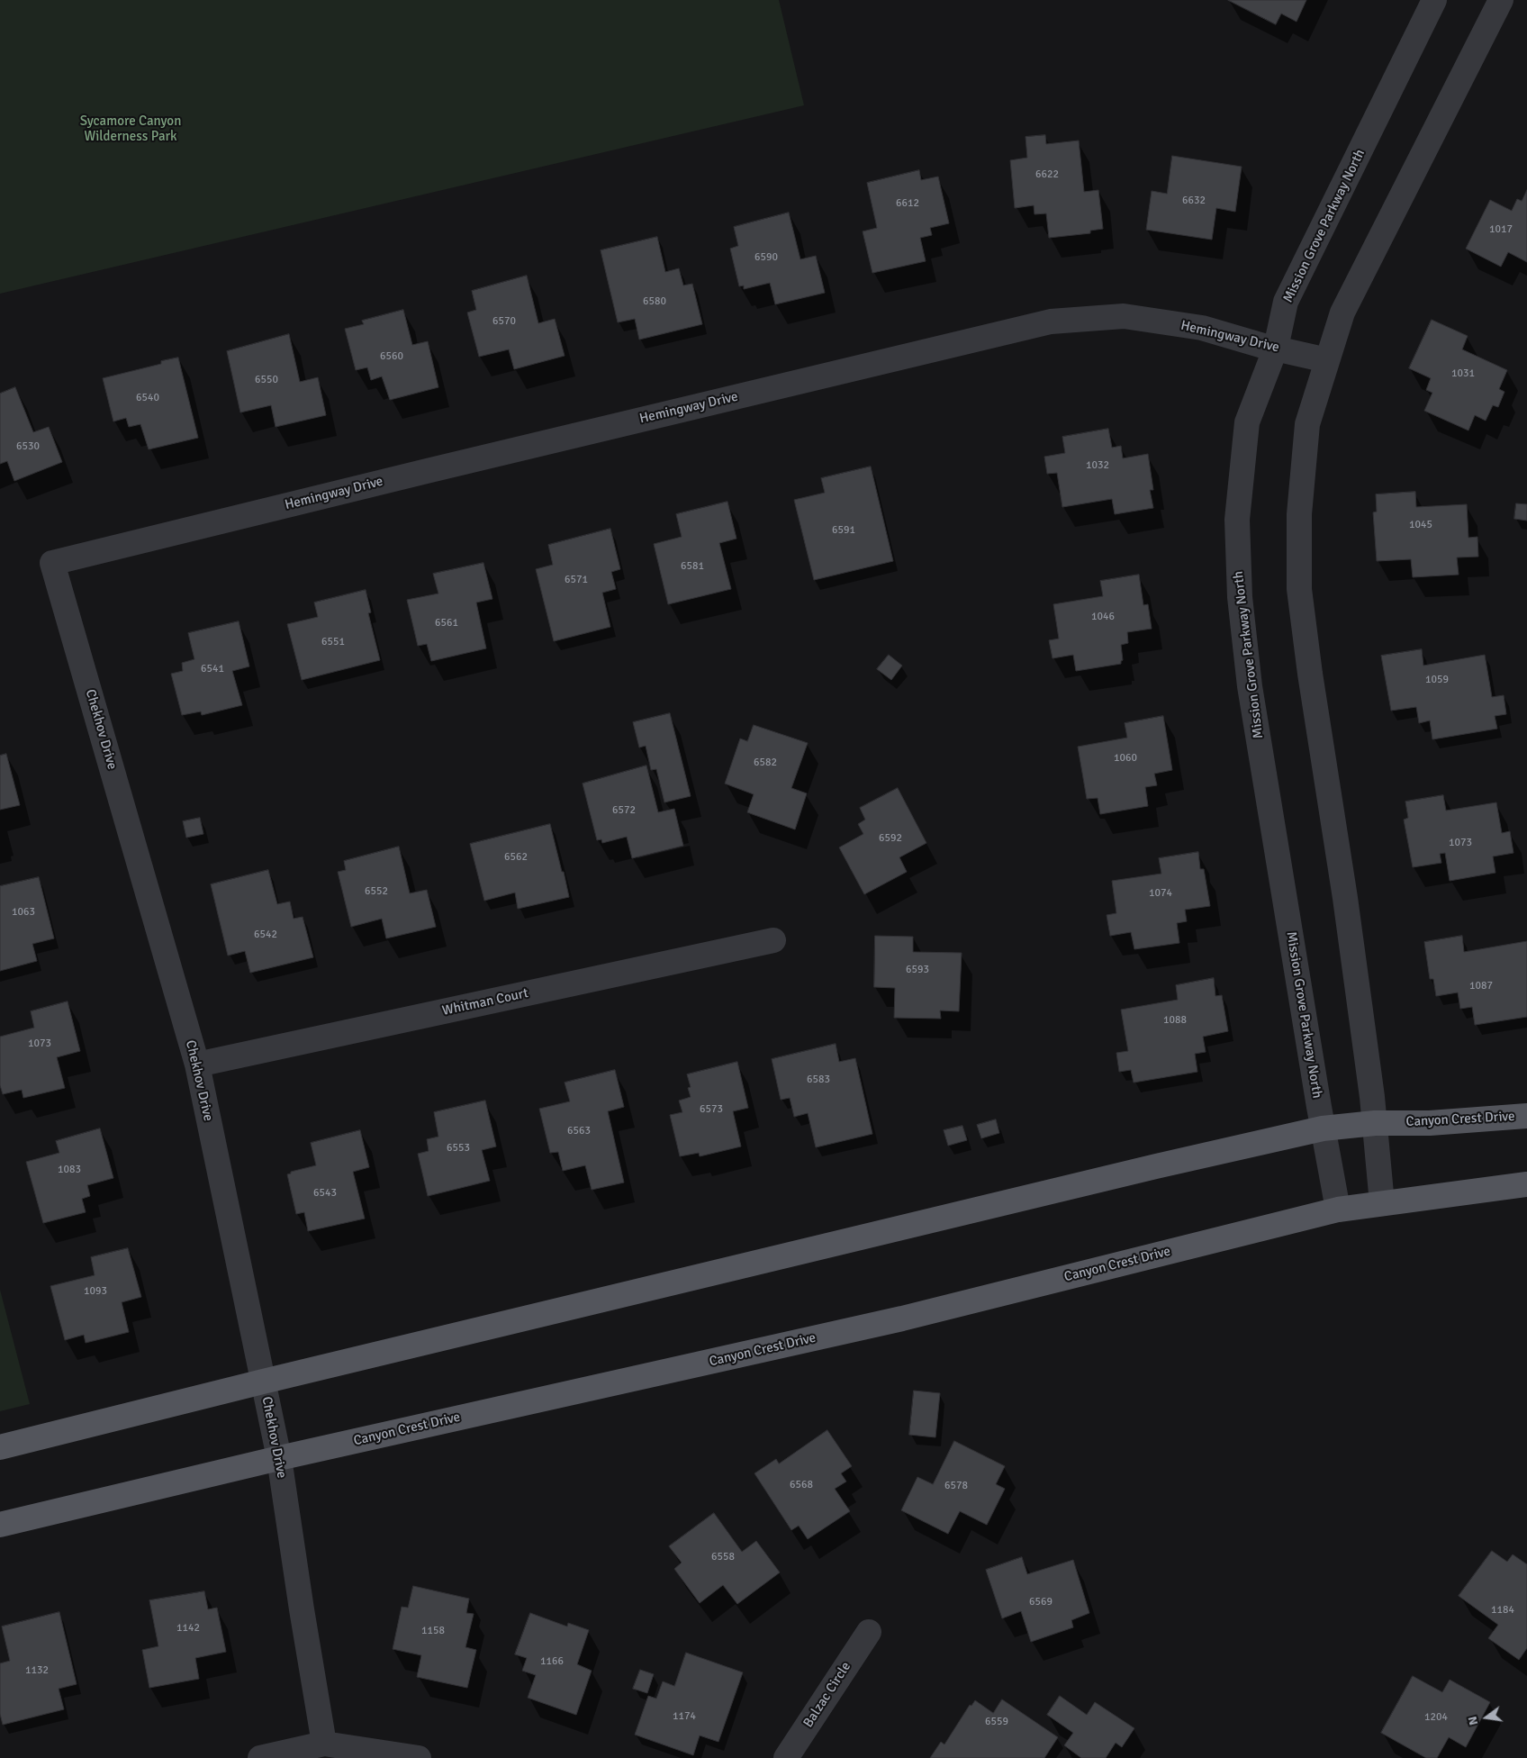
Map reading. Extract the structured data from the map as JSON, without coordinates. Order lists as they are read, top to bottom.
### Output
{
  "streets": {
    "main road": ["Canyon Crest Drive"],
    "street": [
      "Mission Grove Parkway North",
      "Hemingway Drive",
      "Chekhov Drive",
      "Whitman Court",
      "Balzac Circle"
    ]
  },
  "crossings": [
    ["Mission Grove Parkway North", "Hemingway Drive"],
    ["Mission Grove Parkway North", "Canyon Crest Drive"],
    ["Hemingway Drive", "Chekhov Drive"],
    ["Chekhov Drive", "Whitman Court"],
    ["Chekhov Drive", "Canyon Crest Drive"]
  ],
  "parks": ["Sycamore Canyon Wilderness Park"],
  "house_numbers": [
    "6622",
    "6632",
    "6612",
    "1017",
    "6590",
    "6580",
    "6570",
    "6560",
    "1031",
    "6550",
    "6540",
    "6530",
    "1032",
    "1045",
    "6591",
    "6581",
    "6571",
    "1046",
    "6561",
    "6551",
    "6541",
    "1059",
    "1060",
    "6582",
    "6572",
    "6592",
    "1073",
    "6562",
    "6552",
    "1074",
    "1063",
    "6542",
    "6593",
    "1087",
    "1088",
    "1073",
    "6583",
    "6573",
    "6563",
    "6553",
    "1083",
    "6543",
    "1093",
    "6568",
    "6578",
    "6558",
    "6569",
    "1184",
    "1142",
    "1158",
    "1166",
    "1132",
    "1174",
    "1204",
    "6559"
  ],
  "north": "left"
}
